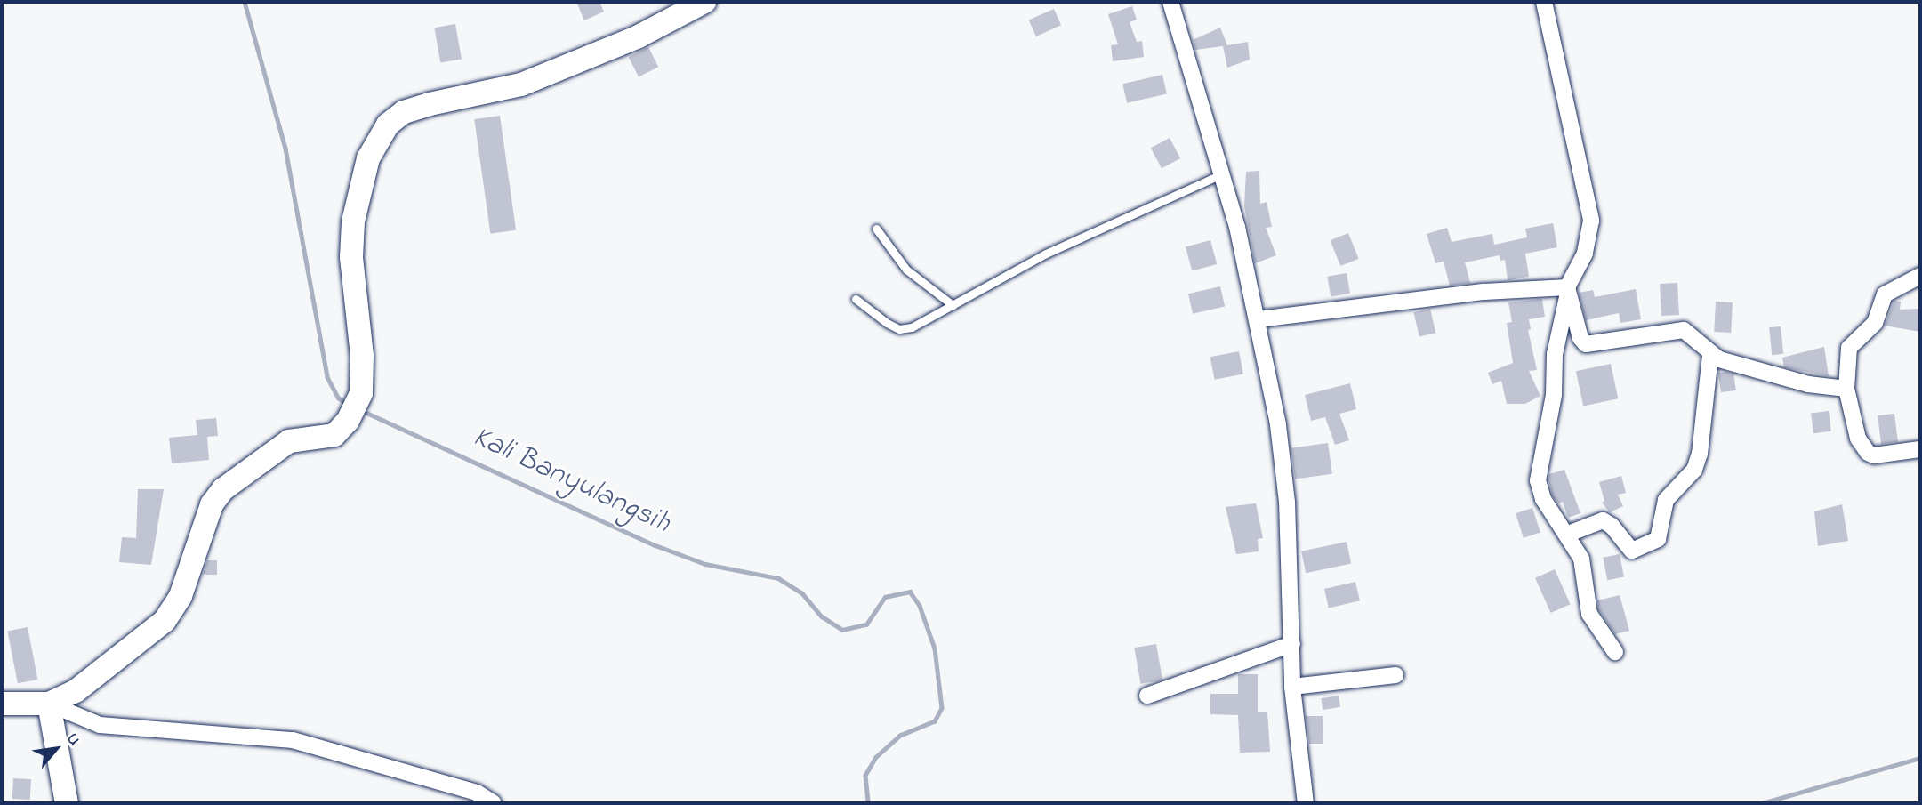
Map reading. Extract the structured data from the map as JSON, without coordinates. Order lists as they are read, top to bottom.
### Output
{
  "water": ["Kali Banyulangsih"],
  "north": "top right"
}
